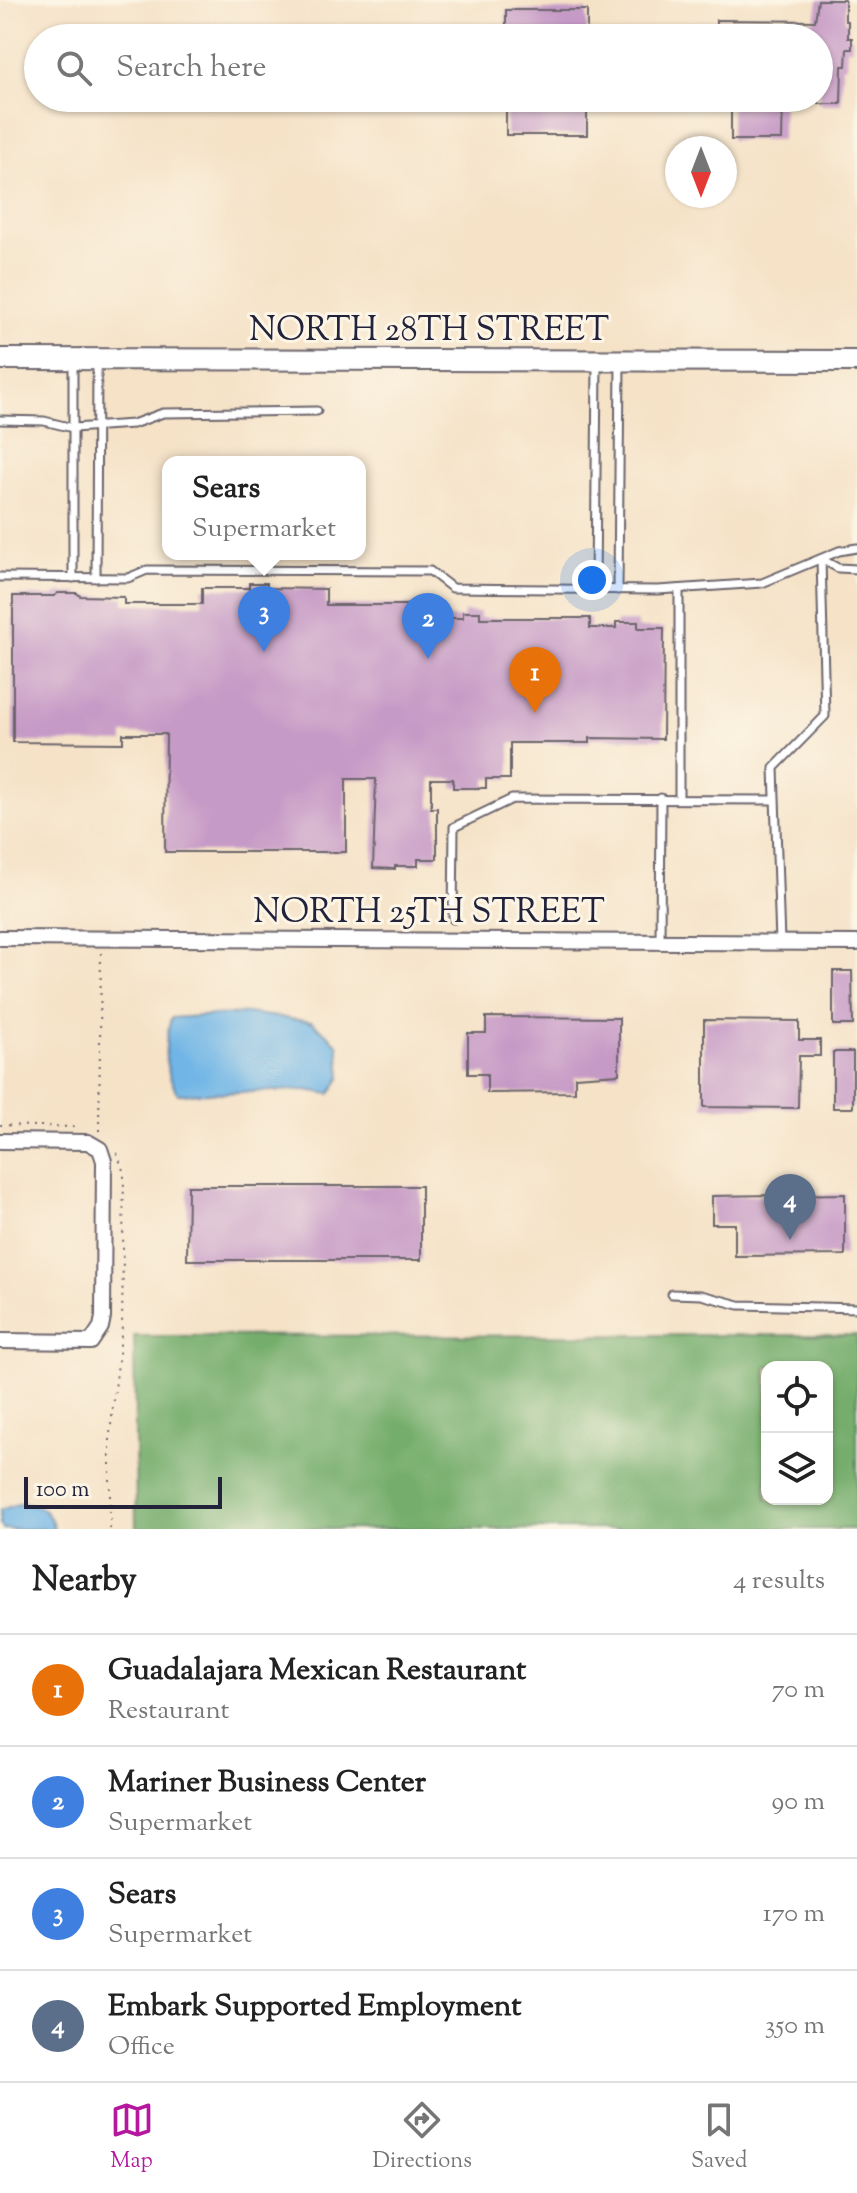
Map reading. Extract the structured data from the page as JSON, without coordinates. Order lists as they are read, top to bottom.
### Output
{
  "streets": {
    "main road": ["NORTH 28TH STREET"],
    "street": ["NORTH 25TH STREET"]
  },
  "scale_bar": "100 m",
  "north": "bottom",
  "page": {
    "search": "Search here",
    "popup": ["Sears", "Supermarket"],
    "pins": [
      "3",
      "2",
      "1",
      "4"
    ],
    "scale": "100 m",
    "heading": ["Nearby", "4 results"],
    "list": [
      {
        "mark": "1",
        "name": "Guadalajara Mexican Restaurant",
        "note": "Restaurant",
        "value": "70 m"
      },
      {
        "mark": "2",
        "name": "Mariner Business Center",
        "note": "Supermarket",
        "value": "90 m"
      },
      {
        "mark": "3",
        "name": "Sears",
        "note": "Supermarket",
        "value": "170 m"
      },
      {
        "mark": "4",
        "name": "Embark Supported Employment",
        "note": "Office",
        "value": "350 m"
      }
    ],
    "nav": ["Map", "Directions", "Saved"]
  }
}
